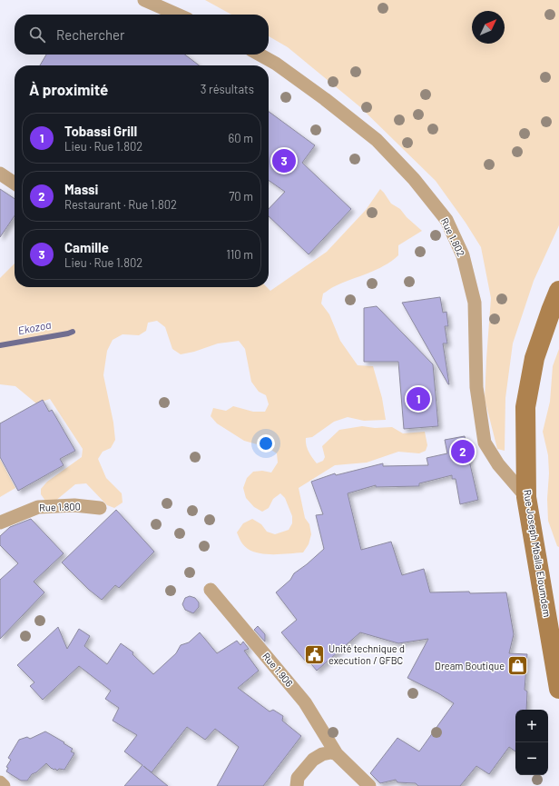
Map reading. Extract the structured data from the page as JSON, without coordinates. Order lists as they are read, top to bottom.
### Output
{
  "streets": {
    "main road": ["Rue Joseph Mballa Eloumdem"],
    "street": ["Rue 1.802", "Rue 1.800", "Rue 1.906"]
  },
  "crossings": [
    ["Rue 1.802", "Rue Joseph Mballa Eloumdem"]
  ],
  "water": ["Ekozoa"],
  "places": {
    "public building": ["Unité technique d execution / GFBC"],
    "shop": ["Dream Boutique"]
  },
  "north": "top right",
  "page": {
    "search": "Rechercher",
    "heading": ["À proximité", "3 résultats"],
    "list": [
      {
        "mark": "1",
        "name": "Tobassi Grill",
        "note": "Lieu · Rue 1.802",
        "value": "60 m"
      },
      {
        "mark": "2",
        "name": "Massi",
        "note": "Restaurant · Rue 1.802",
        "value": "70 m"
      },
      {
        "mark": "3",
        "name": "Camille",
        "note": "Lieu · Rue 1.802",
        "value": "110 m"
      }
    ],
    "pins": ["3", "1", "2"],
    "map_buttons": ["+", "−"]
  }
}
